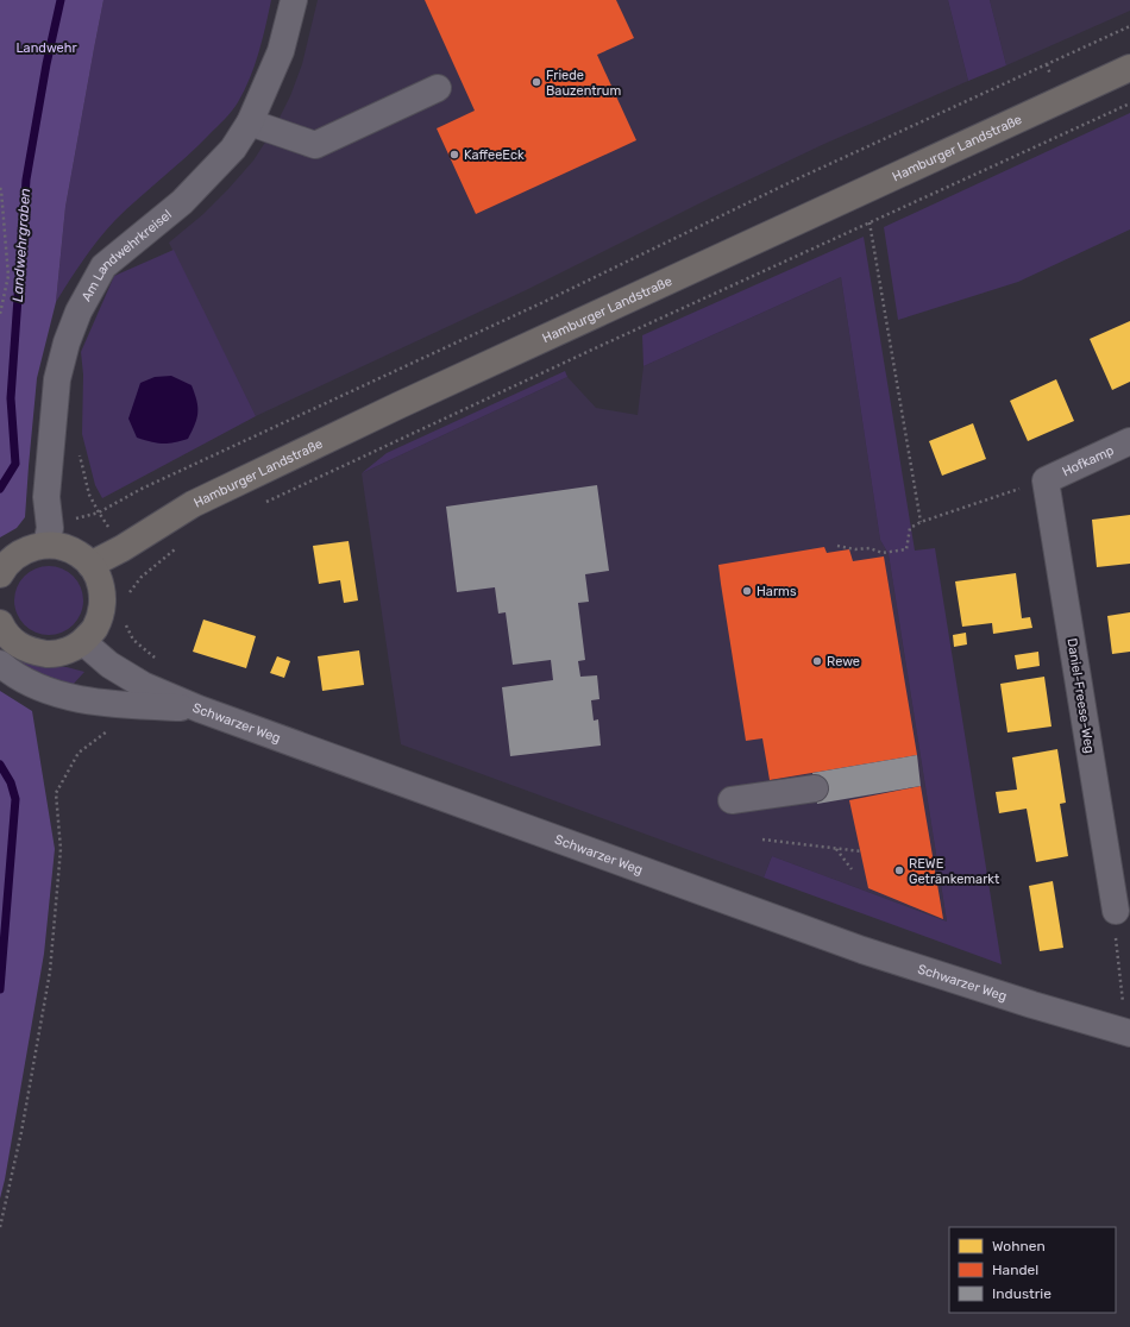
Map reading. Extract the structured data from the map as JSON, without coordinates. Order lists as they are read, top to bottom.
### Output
{
  "streets": {
    "main road": ["Hamburger Landstraße"],
    "street": [
      "Am Landwehrkreisel",
      "Hofkamp",
      "Daniel-Freese-Weg",
      "Schwarzer Weg"
    ]
  },
  "crossings": [
    ["Hofkamp", "Daniel-Freese-Weg"]
  ],
  "water": ["Landwehrgraben"],
  "parks": ["Landwehr"],
  "places": [
    "Friede Bauzentrum",
    "KaffeeEck",
    "Harms",
    "Rewe",
    "REWE Getränkemarkt"
  ],
  "legend": ["Wohnen", "Handel", "Industrie"]
}
